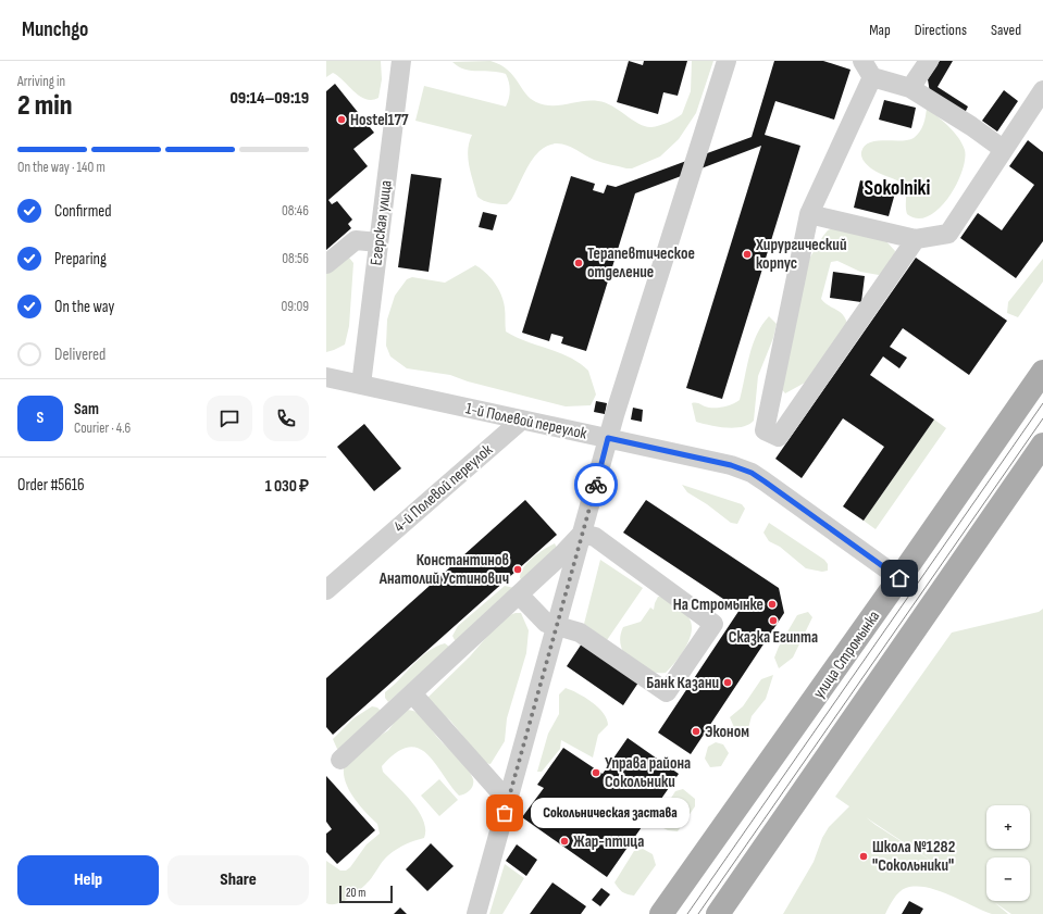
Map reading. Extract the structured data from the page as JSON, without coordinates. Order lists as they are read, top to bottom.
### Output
{
  "streets": {
    "main road": ["улица Стромынка"],
    "street": ["Егерская улица", "1-й Полевой переулок", "4-й Полевой переулок"]
  },
  "crossings": [
    ["Егерская улица", "1-й Полевой переулок"],
    ["1-й Полевой переулок", "4-й Полевой переулок"],
    ["1-й Полевой переулок", "улица Стромынка"]
  ],
  "districts": ["Sokolniki"],
  "places": [
    "Hostel177",
    "Хирургический корпус",
    "Терапевтическое отделение",
    "Константинов Анатолий Устинович",
    "На Стромынке",
    "Сказка Египта",
    "Банк Казани",
    "Эконом",
    "Управа района Сокольники",
    "Сокольническая застава",
    "Жар-птица",
    "Школа №1282 \"Сокольники\""
  ],
  "scale_bar": "20 m",
  "page": {
    "header": "Munchgo",
    "nav": ["Map", "Directions", "Saved"],
    "heading": ["2 min", "Arriving in", "09:14–09:19"],
    "panel": [
      "Sam",
      "Courier · 4.6",
      "Order #5616",
      "1 030 ₽"
    ],
    "bar": "On the way · 140 m",
    "list": [
      ["Confirmed", "08:46"],
      ["Preparing", "08:56"],
      ["On the way", "09:09"],
      "Delivered"
    ],
    "round": "S",
    "bubble": "Сокольническая застава",
    "map_buttons": ["+", "−"],
    "buttons": ["Help", "Share"],
    "scale": "20 m"
  }
}
